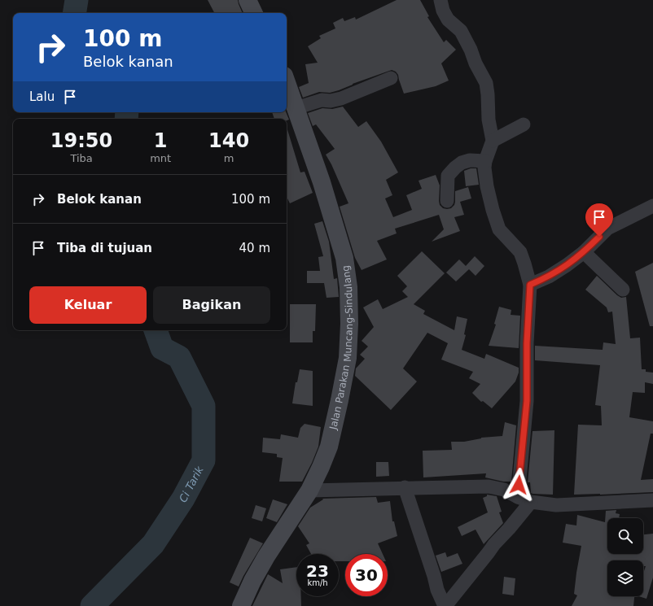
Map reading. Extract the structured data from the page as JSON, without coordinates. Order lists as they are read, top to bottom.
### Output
{
  "streets": {
    "street": ["Jalan Parakan Muncang-Sindulang"]
  },
  "water": ["Ci Tarik"],
  "page": {
    "turn": ["100 m", "Belok kanan"],
    "then": "Lalu",
    "eta": [
      "19:50",
      "Tiba",
      "1",
      "mnt",
      "140",
      "m"
    ],
    "list": [
      {
        "name": "Belok kanan",
        "value": "100 m"
      },
      {
        "name": "Tiba di tujuan",
        "value": "40 m"
      }
    ],
    "buttons": ["Keluar", "Bagikan"],
    "speed": "23 km/h",
    "limit": "30"
  }
}
